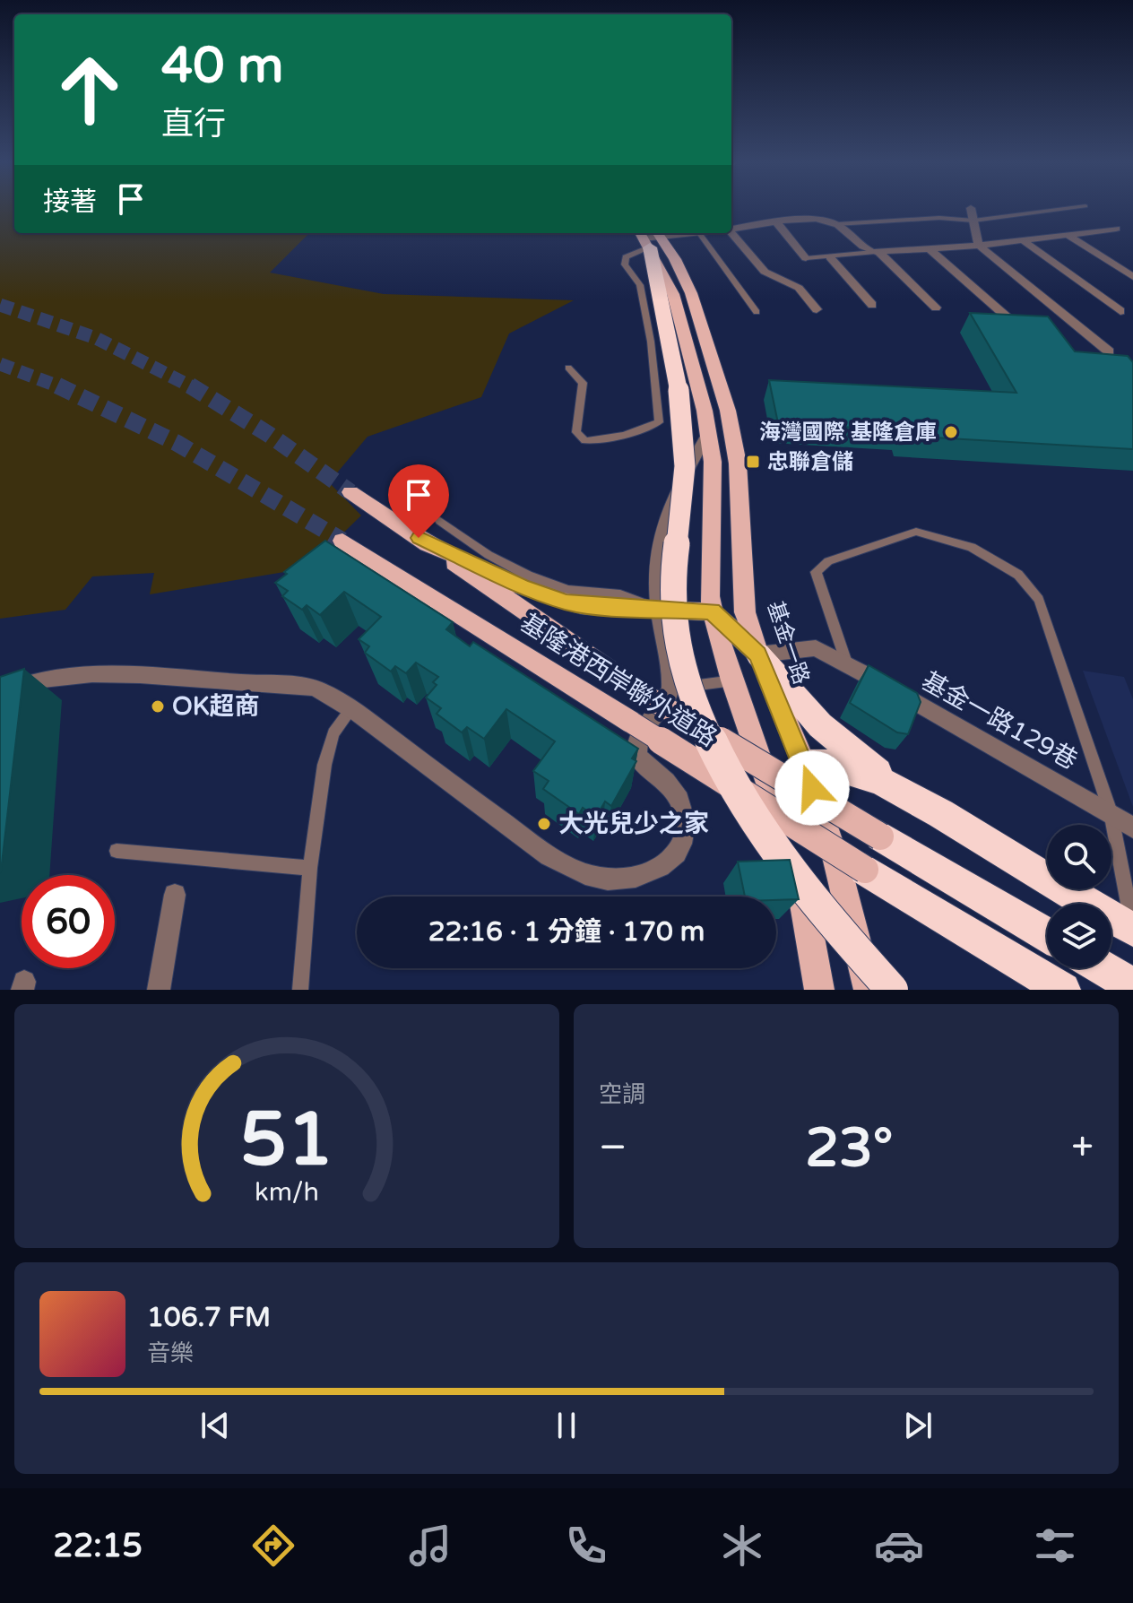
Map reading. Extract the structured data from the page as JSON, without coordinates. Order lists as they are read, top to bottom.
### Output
{
  "streets": {
    "main road": ["基金一路", "基隆港西岸聯外道路"],
    "street": ["基金一路129巷"]
  },
  "crossings": [
    ["基金一路", "基金一路129巷"]
  ],
  "places": {
    "other": ["海灣國際 基隆倉庫", "OK超商", "大光兒少之家"],
    "transit": ["忠聯倉儲"]
  },
  "page": {
    "turn": ["40 m", "直行"],
    "then": "接著",
    "limit": "60",
    "trip": "22:16 · 1 分鐘 · 170 m",
    "tile": "空調",
    "heat": ["−", "23°", "+"],
    "song": ["106.7 FM", "音樂"],
    "tabs": "22:15",
    "gauge": ["51", "km/h"]
  }
}
